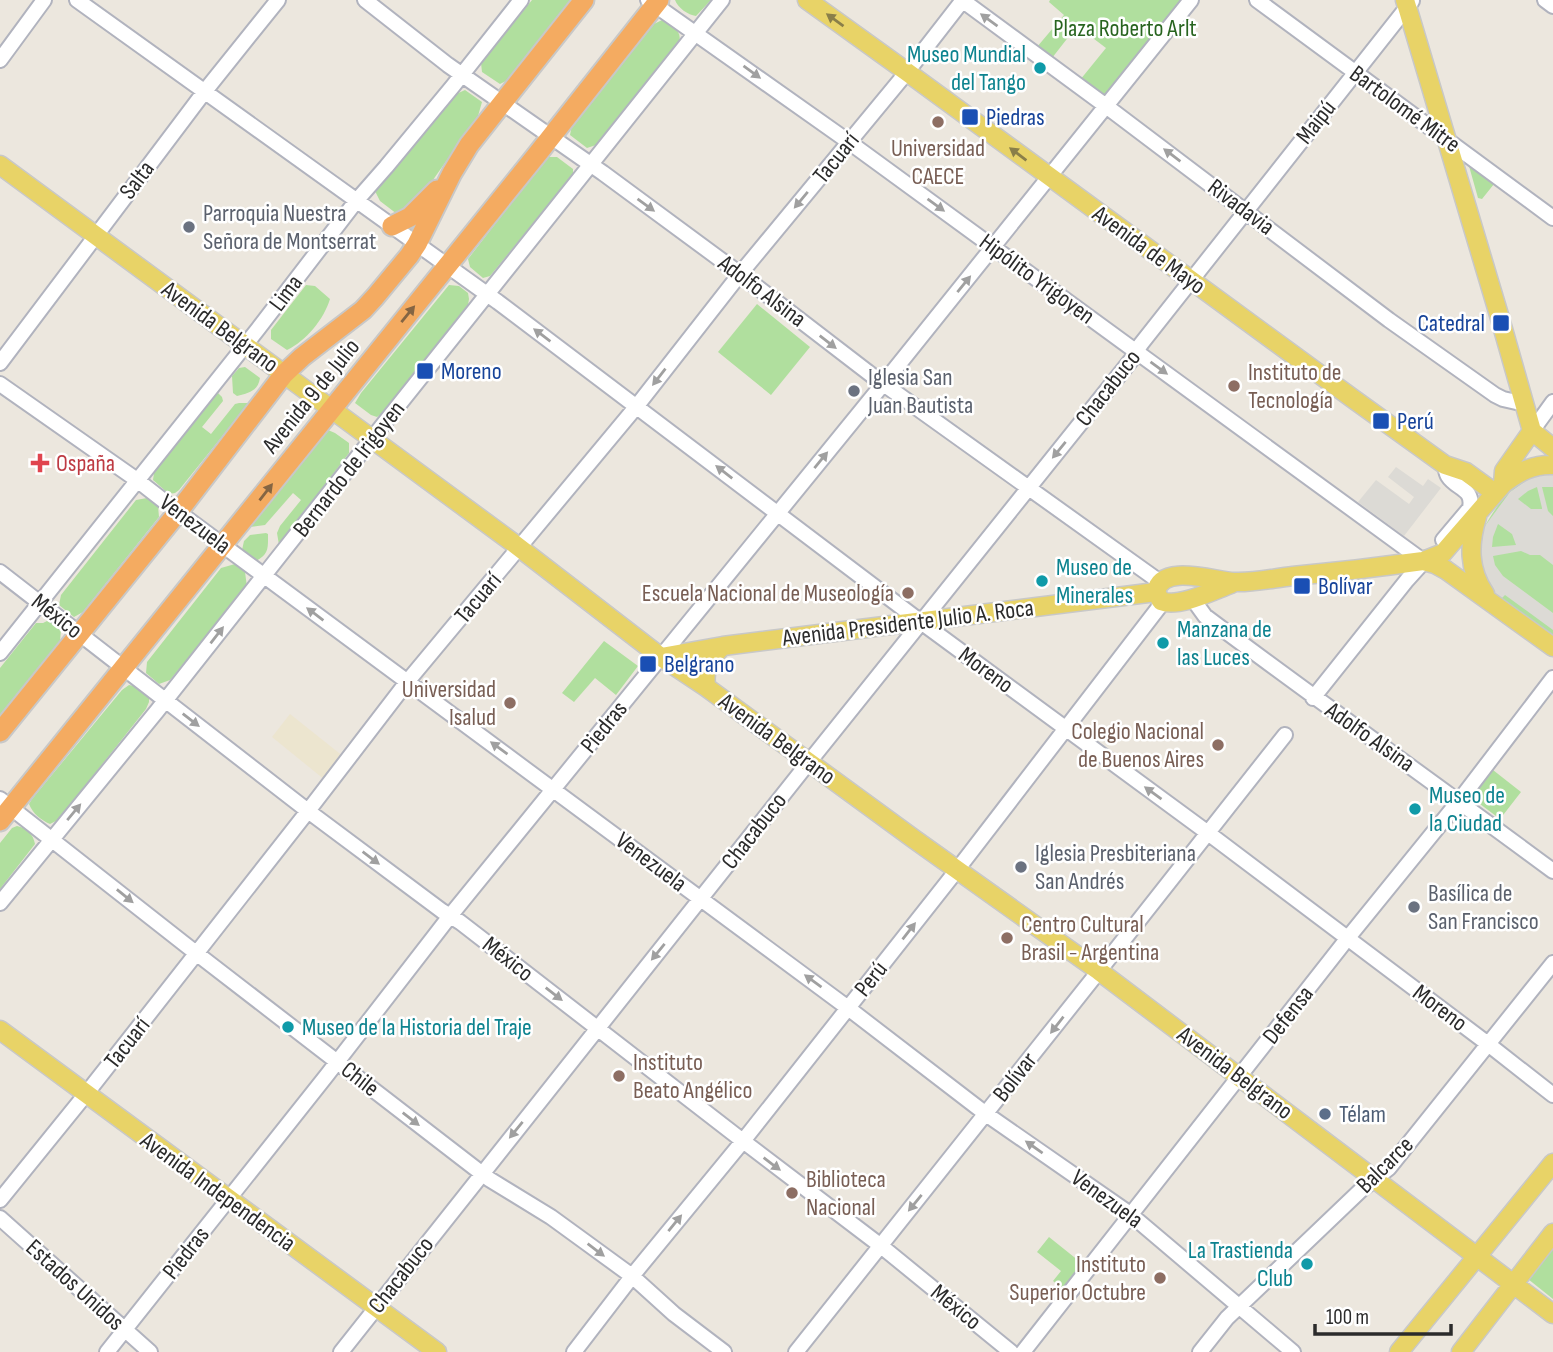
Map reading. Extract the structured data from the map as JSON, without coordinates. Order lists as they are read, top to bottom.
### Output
{
  "streets": {
    "highway": ["Avenida 9 de Julio"],
    "main road": [
      "Avenida de Mayo",
      "Avenida Belgrano",
      "Avenida Presidente Julio A. Roca",
      "Avenida Independencia"
    ],
    "street": [
      "Bartolomé Mitre",
      "Maipú",
      "Tacuarí",
      "Salta",
      "Rivadavia",
      "Hipólito Yrigoyen",
      "Adolfo Alsina",
      "Lima",
      "Chacabuco",
      "Bernardo de Irigoyen",
      "Venezuela",
      "México",
      "Moreno",
      "Piedras",
      "Perú",
      "Defensa",
      "Bolívar",
      "Chile",
      "Balcarce",
      "Estados Unidos"
    ]
  },
  "crossings": [
    ["Bartolomé Mitre", "Maipú"],
    ["Maipú", "Rivadavia"],
    ["Maipú", "Chacabuco"],
    ["Tacuarí", "Rivadavia"],
    ["Tacuarí", "Avenida de Mayo"],
    ["Tacuarí", "Hipólito Yrigoyen"],
    ["Tacuarí", "Adolfo Alsina"],
    ["Tacuarí", "Avenida Belgrano"],
    ["Tacuarí", "Venezuela"],
    ["Tacuarí", "México"],
    ["Tacuarí", "Moreno"],
    ["Tacuarí", "Chile"],
    ["Tacuarí", "Avenida Independencia"],
    ["Salta", "Avenida Belgrano"],
    ["Salta", "Moreno"],
    ["Rivadavia", "Chacabuco"],
    ["Rivadavia", "Piedras"],
    ["Avenida de Mayo", "Chacabuco"],
    ["Avenida de Mayo", "Piedras"],
    ["Hipólito Yrigoyen", "Chacabuco"],
    ["Hipólito Yrigoyen", "Avenida 9 de Julio"],
    ["Hipólito Yrigoyen", "Bernardo de Irigoyen"],
    ["Hipólito Yrigoyen", "Avenida Presidente Julio A. Roca"],
    ["Hipólito Yrigoyen", "Piedras"],
    ["Adolfo Alsina", "Lima"],
    ["Adolfo Alsina", "Chacabuco"],
    ["Adolfo Alsina", "Avenida 9 de Julio"],
    ["Adolfo Alsina", "Bernardo de Irigoyen"],
    ["Adolfo Alsina", "Avenida Presidente Julio A. Roca"],
    ["Adolfo Alsina", "Piedras"],
    ["Adolfo Alsina", "Perú"],
    ["Adolfo Alsina", "Defensa"],
    ["Lima", "Avenida Belgrano"],
    ["Lima", "Venezuela"],
    ["Lima", "México"],
    ["Lima", "Moreno"],
    ["Avenida Belgrano", "Chacabuco"],
    ["Avenida Belgrano", "Avenida 9 de Julio"],
    ["Avenida Belgrano", "Bernardo de Irigoyen"],
    ["Avenida Belgrano", "Avenida Presidente Julio A. Roca"],
    ["Avenida Belgrano", "Piedras"],
    ["Avenida Belgrano", "Perú"],
    ["Avenida Belgrano", "Defensa"],
    ["Avenida Belgrano", "Bolívar"],
    ["Avenida Belgrano", "Balcarce"],
    ["Chacabuco", "Venezuela"],
    ["Chacabuco", "México"],
    ["Chacabuco", "Avenida Presidente Julio A. Roca"],
    ["Chacabuco", "Moreno"],
    ["Chacabuco", "Chile"],
    ["Chacabuco", "Avenida Independencia"],
    ["Avenida 9 de Julio", "Venezuela"],
    ["Avenida 9 de Julio", "México"],
    ["Avenida 9 de Julio", "Moreno"],
    ["Avenida 9 de Julio", "Chile"],
    ["Bernardo de Irigoyen", "Venezuela"],
    ["Bernardo de Irigoyen", "México"],
    ["Bernardo de Irigoyen", "Moreno"],
    ["Bernardo de Irigoyen", "Chile"],
    ["Venezuela", "Piedras"],
    ["Venezuela", "Perú"],
    ["Venezuela", "Defensa"],
    ["Venezuela", "Bolívar"],
    ["Venezuela", "Balcarce"],
    ["México", "Piedras"],
    ["México", "Perú"],
    ["México", "Bolívar"],
    ["Avenida Presidente Julio A. Roca", "Moreno"],
    ["Avenida Presidente Julio A. Roca", "Piedras"],
    ["Avenida Presidente Julio A. Roca", "Perú"],
    ["Moreno", "Piedras"],
    ["Moreno", "Perú"],
    ["Moreno", "Defensa"],
    ["Moreno", "Bolívar"],
    ["Moreno", "Balcarce"],
    ["Piedras", "Chile"],
    ["Piedras", "Avenida Independencia"],
    ["Piedras", "Estados Unidos"],
    ["Perú", "Chile"]
  ],
  "one_way": [
    "Rivadavia",
    "Avenida de Mayo",
    "Hipólito Yrigoyen",
    "Chacabuco",
    "Venezuela",
    "México",
    "Perú",
    "Bolívar",
    "Chile"
  ],
  "parks": ["Plaza Roberto Arlt"],
  "places": {
    "other": [
      "Museo Mundial del Tango",
      "Universidad CAECE",
      "Parroquia Nuestra Señora de Montserrat",
      "Instituto de Tecnología",
      "Iglesia San Juan Bautista",
      "Museo de Minerales",
      "Escuela Nacional de Museología",
      "Manzana de las Luces",
      "Universidad Isalud",
      "Colegio Nacional de Buenos Aires",
      "Museo de la Ciudad",
      "Iglesia Presbiteriana San Andrés",
      "Basílica de San Francisco",
      "Centro Cultural Brasil - Argentina",
      "Museo de la Historia del Traje",
      "Instituto Beato Angélico",
      "Télam",
      "Biblioteca Nacional",
      "La Trastienda Club",
      "Instituto Superior Octubre"
    ],
    "transit": [
      "Piedras",
      "Catedral",
      "Moreno",
      "Perú",
      "Bolívar",
      "Belgrano"
    ],
    "health": ["Ospaña"]
  },
  "scale_bar": "100 m"
}
